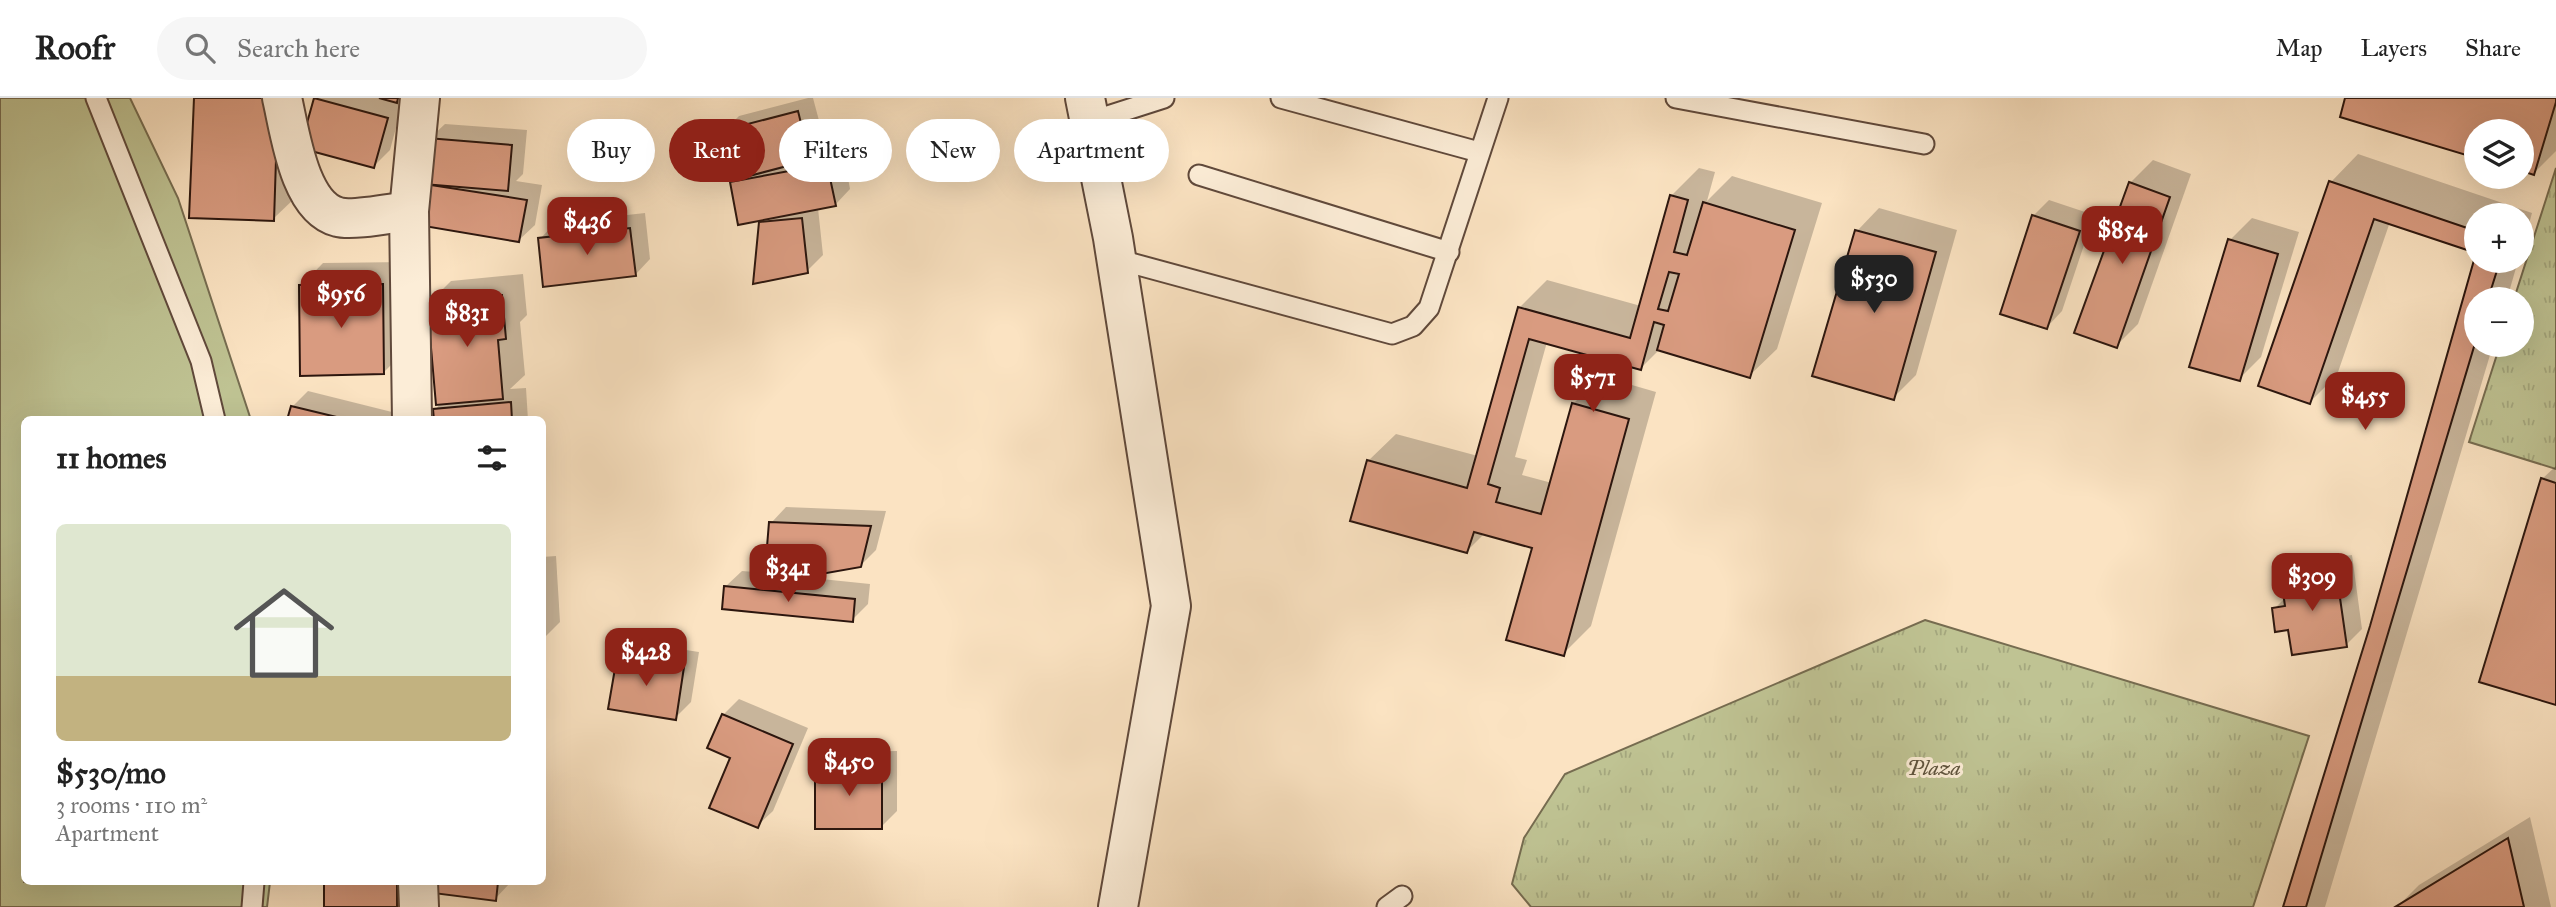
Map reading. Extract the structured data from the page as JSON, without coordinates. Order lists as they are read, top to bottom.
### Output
{
  "parks": ["Plaza"],
  "page": {
    "header": "Roofr",
    "search": "Search here",
    "nav": ["Map", "Layers", "Share"],
    "map_buttons": ["+", "−"],
    "chip": [
      "Buy",
      "Rent",
      "Filters",
      "New",
      "Apartment"
    ],
    "price": [
      "$436",
      "$854",
      "$530",
      "$956",
      "$831",
      "$571",
      "$455",
      "$341",
      "$309",
      "$428",
      "$450"
    ],
    "heading": "11 homes",
    "list": [
      {
        "name": "$530/mo",
        "note": "3 rooms · 110 m² · Apartment"
      }
    ]
  }
}
